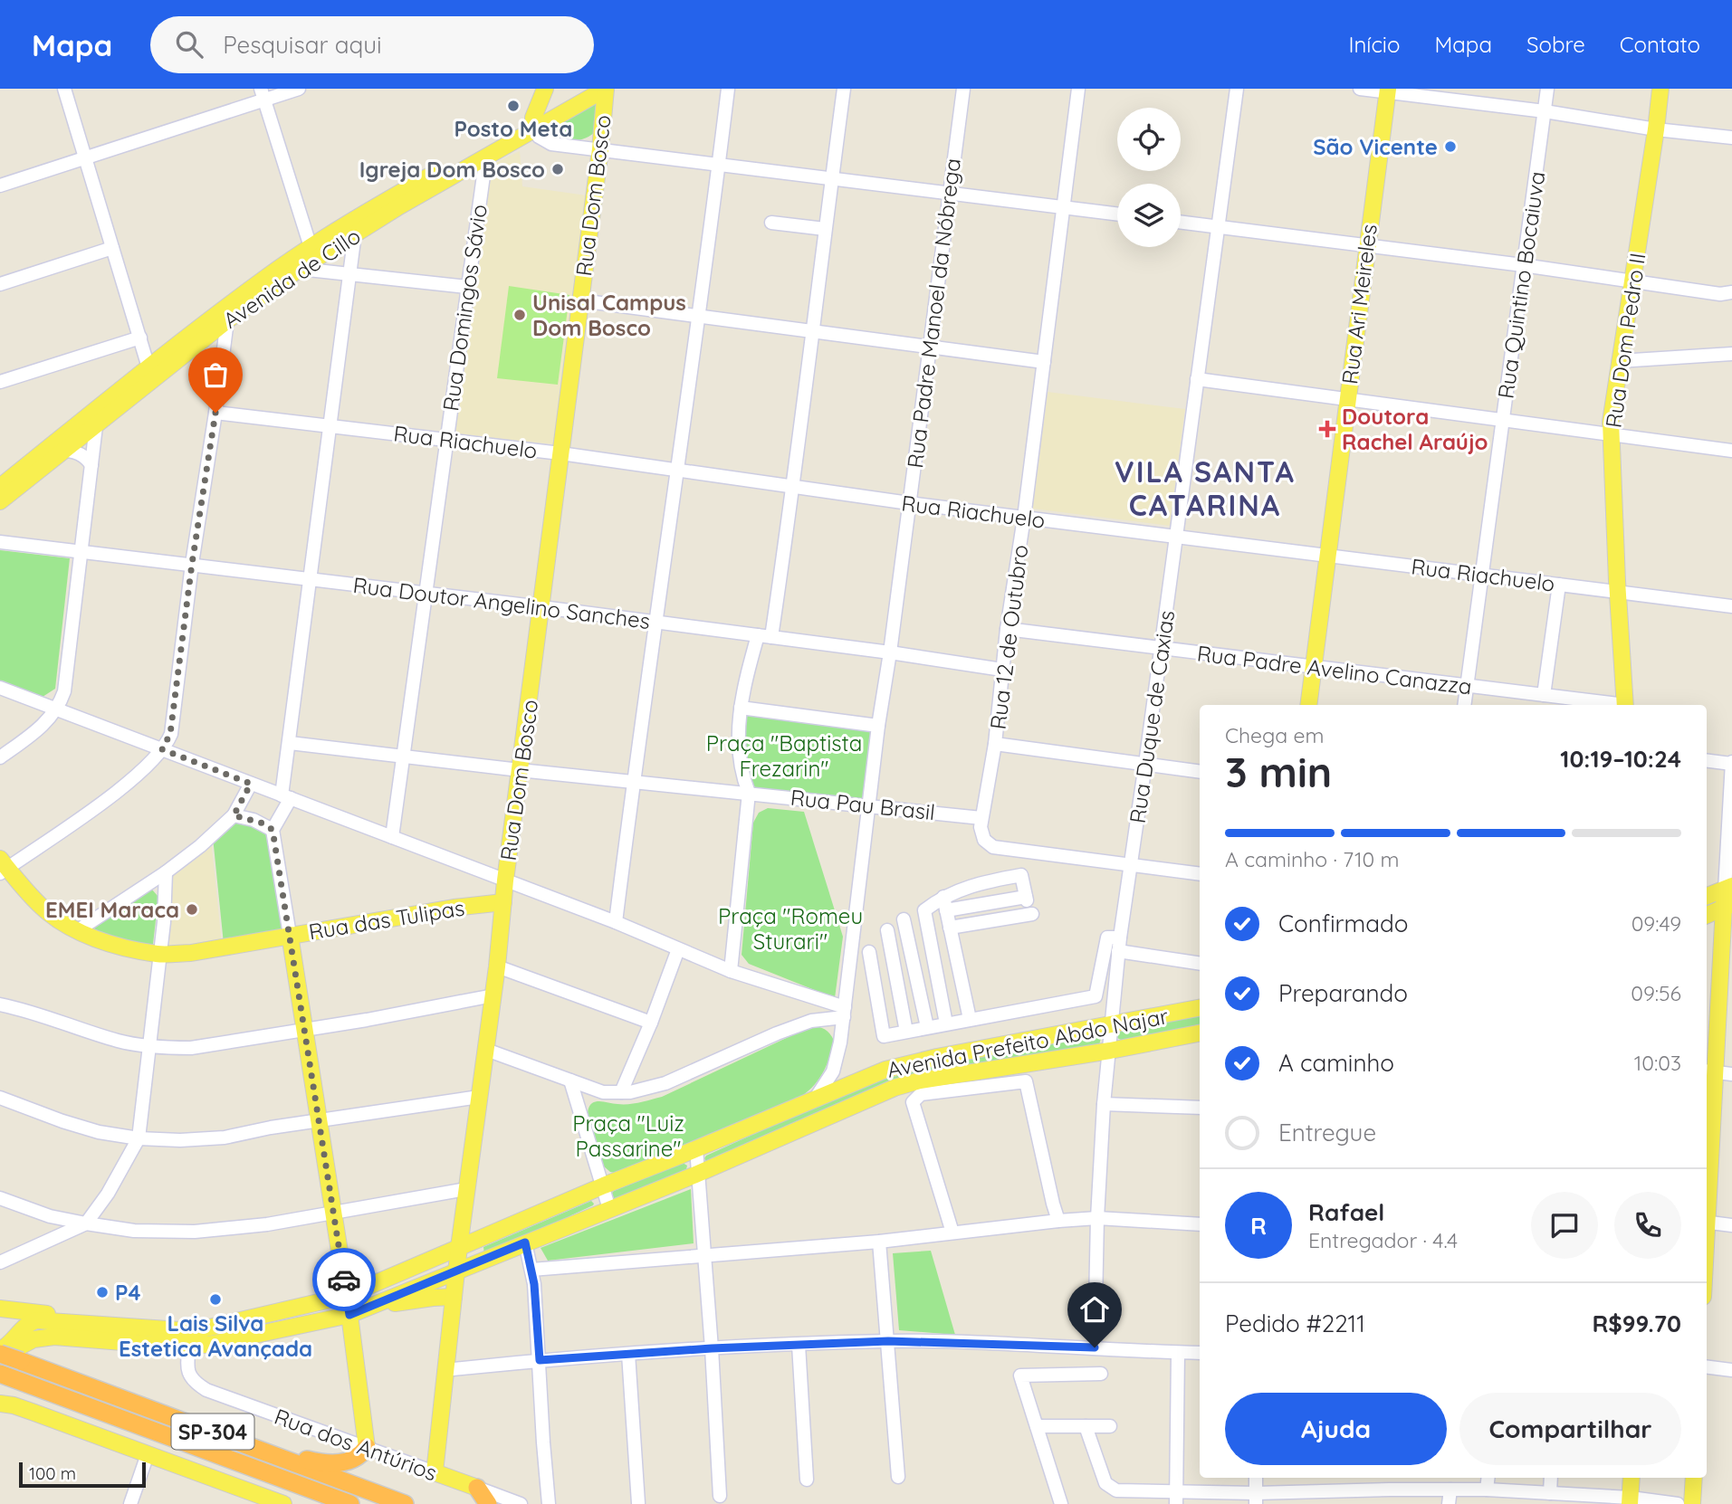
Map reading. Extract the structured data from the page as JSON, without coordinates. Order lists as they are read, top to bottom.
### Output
{
  "streets": {
    "highway": ["SP-304"],
    "main road": [
      "Rua Dom Bosco",
      "Avenida de Cillo",
      "Rua Ari Meireles",
      "Rua Dom Pedro II",
      "Rua das Tulipas",
      "Avenida Prefeito Abdo Najar",
      "Rua dos Antúrios"
    ],
    "street": [
      "Rua Quintino Bocaiuva",
      "Rua Domingos Sávio",
      "Rua Padre Manoel da Nóbrega",
      "Rua Riachuelo",
      "Rua Doutor Angelino Sanches",
      "Rua 12 de Outubro",
      "Rua Padre Avelino Canazza",
      "Rua Duque de Caxias",
      "Rua Pau Brasil"
    ]
  },
  "crossings": [
    ["Rua Dom Bosco", "Avenida de Cillo"],
    ["Rua Dom Bosco", "Rua Riachuelo"],
    ["Rua Dom Bosco", "Rua Doutor Angelino Sanches"],
    ["Rua Dom Bosco", "Rua Pau Brasil"],
    ["Rua Dom Bosco", "Rua das Tulipas"],
    ["Rua Dom Bosco", "Avenida Prefeito Abdo Najar"],
    ["Rua Dom Bosco", "Rua dos Antúrios"],
    ["Avenida de Cillo", "Rua Domingos Sávio"],
    ["Rua Quintino Bocaiuva", "Rua Riachuelo"],
    ["Rua Quintino Bocaiuva", "Rua Padre Avelino Canazza"],
    ["Rua Ari Meireles", "Rua Riachuelo"],
    ["Rua Ari Meireles", "Rua Padre Avelino Canazza"],
    ["Rua Domingos Sávio", "Rua Riachuelo"],
    ["Rua Domingos Sávio", "Rua Doutor Angelino Sanches"],
    ["Rua Domingos Sávio", "Rua Pau Brasil"],
    ["Rua Padre Manoel da Nóbrega", "Rua Riachuelo"],
    ["Rua Padre Manoel da Nóbrega", "Rua Doutor Angelino Sanches"],
    ["Rua Padre Manoel da Nóbrega", "Rua Pau Brasil"],
    ["Rua Padre Manoel da Nóbrega", "Avenida Prefeito Abdo Najar"],
    ["Rua Dom Pedro II", "Rua Riachuelo"],
    ["Rua Riachuelo", "Rua 12 de Outubro"],
    ["Rua Riachuelo", "Rua Duque de Caxias"],
    ["Rua Doutor Angelino Sanches", "Rua 12 de Outubro"],
    ["Rua 12 de Outubro", "Rua Padre Avelino Canazza"],
    ["Rua 12 de Outubro", "Rua Duque de Caxias"],
    ["Rua 12 de Outubro", "Rua Pau Brasil"],
    ["Rua Padre Avelino Canazza", "Rua Duque de Caxias"],
    ["Rua Duque de Caxias", "Avenida Prefeito Abdo Najar"],
    ["Avenida Prefeito Abdo Najar", "SP-304"],
    ["Avenida Prefeito Abdo Najar", "Rua dos Antúrios"]
  ],
  "districts": ["VILA SANTA CATARINA"],
  "parks": ["Praça \"Baptista Frezarin\"", "Praça \"Romeu Sturari\"", "Praça \"Luiz Passarine\""],
  "places": {
    "other": [
      "Posto Meta",
      "São Vicente",
      "Igreja Dom Bosco",
      "Unisal Campus Dom Bosco",
      "EMEI Maraca",
      "P4",
      "Lais Silva Estetica Avançada"
    ],
    "health": ["Doutora Rachel Araújo"]
  },
  "scale_bar": "100 m",
  "page": {
    "header": "Mapa",
    "search": "Pesquisar aqui",
    "nav": [
      "Início",
      "Mapa",
      "Sobre",
      "Contato"
    ],
    "heading": ["3 min", "Chega em", "10:19–10:24"],
    "panel": [
      "Rafael",
      "Entregador · 4.4",
      "Pedido #2211",
      "R$99.70"
    ],
    "bar": "A caminho · 710 m",
    "list": [
      ["Confirmado", "09:49"],
      ["Preparando", "09:56"],
      ["A caminho", "10:03"],
      "Entregue"
    ],
    "round": "R",
    "buttons": ["Ajuda", "Compartilhar"],
    "scale": "100 m"
  }
}
